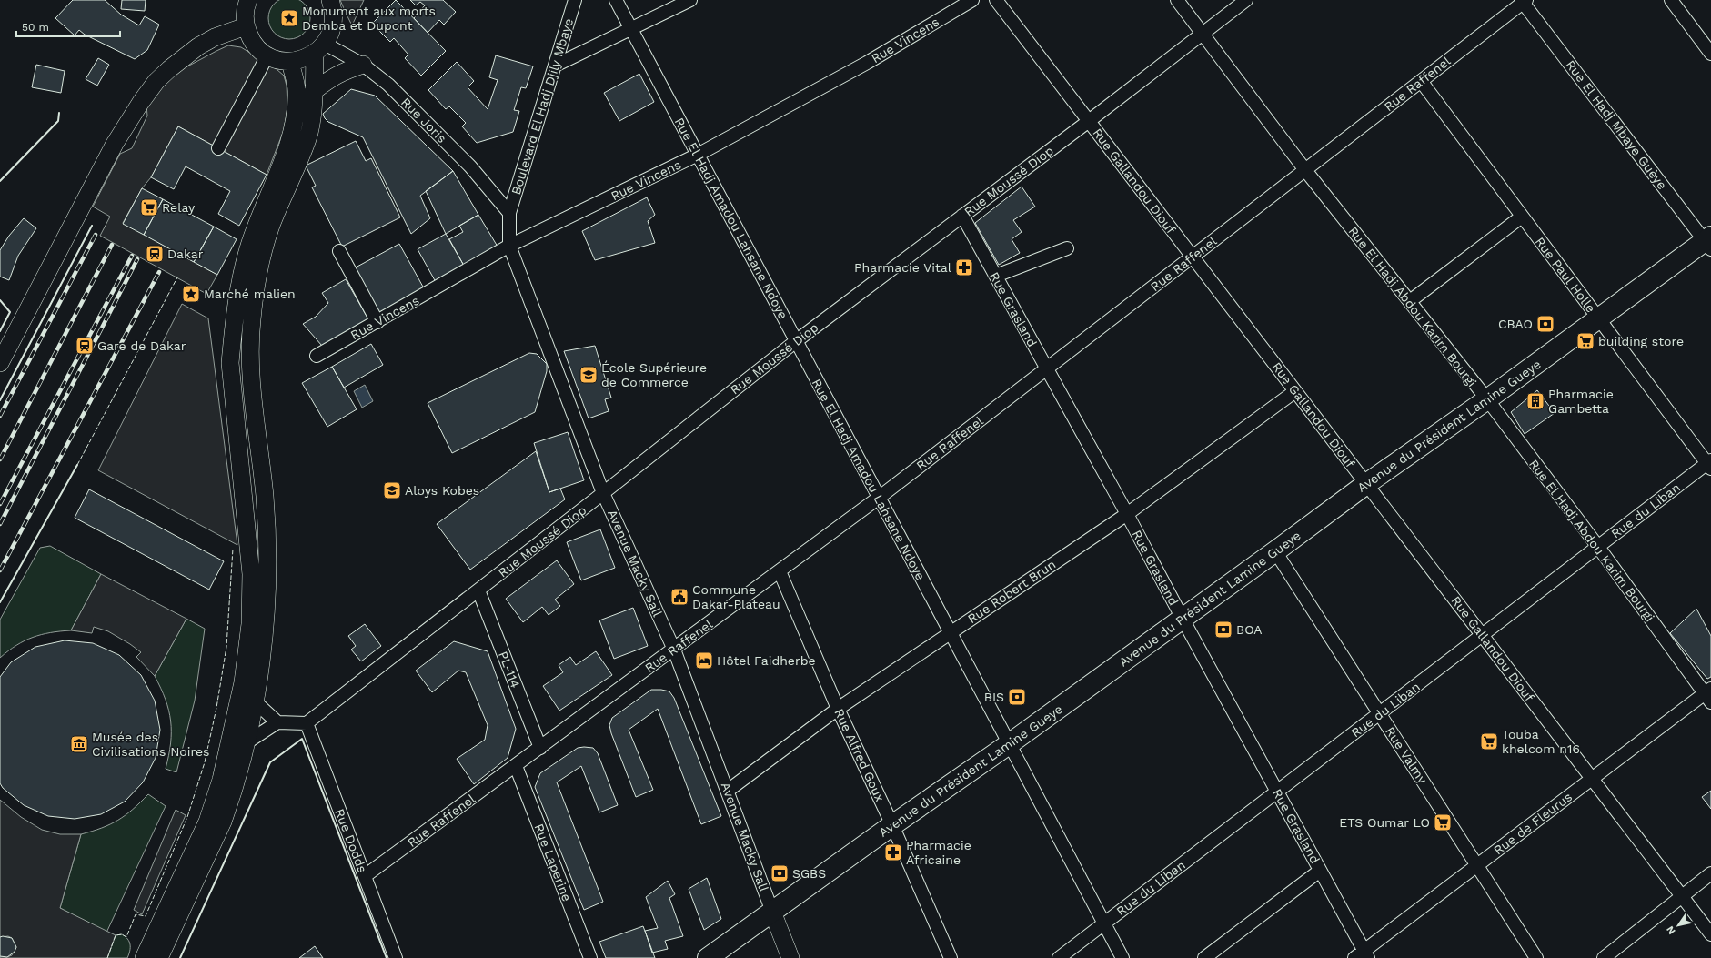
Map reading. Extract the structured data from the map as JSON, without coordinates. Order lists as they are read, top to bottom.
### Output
{
  "streets": {
    "main road": ["Avenue du Président Lamine Gueye"],
    "street": [
      "Rue Vincens",
      "Rue Raffenel",
      "Boulevard El Hadj Djily Mbaye",
      "Rue Joris",
      "Rue El Hadj Mbaye Guèye",
      "Rue Moussé Diop",
      "Rue Gallandou Diouf",
      "Rue El Hadj Amadou Lahsane Ndoye",
      "Rue Paul Holle",
      "Rue El Hadj Abdou Karim Bourgi",
      "Rue Grasland",
      "Rue du Liban",
      "Avenue Macky Sall",
      "Rue Robert Brun",
      "PL-114",
      "Rue Alfred Goux",
      "Rue Valmy",
      "Rue de Fleurus",
      "Rue Dodds",
      "Rue Laperine"
    ]
  },
  "crossings": [
    ["Rue Vincens", "Rue El Hadj Amadou Lahsane Ndoye"],
    ["Rue Vincens", "Avenue Macky Sall"],
    ["Rue Raffenel", "Rue El Hadj Mbaye Guèye"],
    ["Rue Raffenel", "Rue Gallandou Diouf"],
    ["Rue Raffenel", "Rue El Hadj Amadou Lahsane Ndoye"],
    ["Rue Raffenel", "Rue Paul Holle"],
    ["Rue Raffenel", "Rue El Hadj Abdou Karim Bourgi"],
    ["Rue Raffenel", "Rue Grasland"],
    ["Rue Raffenel", "Avenue Macky Sall"],
    ["Rue Raffenel", "PL-114"],
    ["Rue Raffenel", "Rue Alfred Goux"],
    ["Rue Raffenel", "Rue Dodds"],
    ["Rue Raffenel", "Rue Laperine"],
    ["Boulevard El Hadj Djily Mbaye", "Rue Joris"],
    ["Boulevard El Hadj Djily Mbaye", "Avenue Macky Sall"],
    ["Rue Joris", "Avenue Macky Sall"],
    ["Rue El Hadj Mbaye Guèye", "Avenue du Président Lamine Gueye"],
    ["Rue Moussé Diop", "Rue Gallandou Diouf"],
    ["Rue Moussé Diop", "Rue El Hadj Amadou Lahsane Ndoye"],
    ["Rue Moussé Diop", "Rue El Hadj Abdou Karim Bourgi"],
    ["Rue Moussé Diop", "Rue Grasland"],
    ["Rue Moussé Diop", "Avenue Macky Sall"],
    ["Rue Moussé Diop", "PL-114"],
    ["Rue Moussé Diop", "Rue Dodds"],
    ["Rue Gallandou Diouf", "Avenue du Président Lamine Gueye"],
    ["Rue Gallandou Diouf", "Rue du Liban"],
    ["Rue Gallandou Diouf", "Rue Robert Brun"],
    ["Rue Gallandou Diouf", "Rue de Fleurus"],
    ["Rue El Hadj Amadou Lahsane Ndoye", "Avenue du Président Lamine Gueye"],
    ["Rue El Hadj Amadou Lahsane Ndoye", "Rue du Liban"],
    ["Rue El Hadj Amadou Lahsane Ndoye", "Rue Robert Brun"],
    ["Rue Paul Holle", "Avenue du Président Lamine Gueye"],
    ["Rue Paul Holle", "Rue du Liban"],
    ["Rue El Hadj Abdou Karim Bourgi", "Avenue du Président Lamine Gueye"],
    ["Rue El Hadj Abdou Karim Bourgi", "Rue du Liban"],
    ["Rue El Hadj Abdou Karim Bourgi", "Rue de Fleurus"],
    ["Rue Grasland", "Avenue du Président Lamine Gueye"],
    ["Rue Grasland", "Rue du Liban"],
    ["Rue Grasland", "Rue Robert Brun"],
    ["Rue Grasland", "Rue de Fleurus"],
    ["Avenue du Président Lamine Gueye", "Avenue Macky Sall"],
    ["Avenue du Président Lamine Gueye", "Rue Alfred Goux"],
    ["Avenue du Président Lamine Gueye", "Rue Valmy"],
    ["Rue du Liban", "Rue Valmy"],
    ["Avenue Macky Sall", "Rue Robert Brun"],
    ["Rue Robert Brun", "Rue Alfred Goux"],
    ["Rue Valmy", "Rue de Fleurus"]
  ],
  "places": {
    "place": ["Monument aux morts Demba et Dupont", "Marché malien"],
    "supermarket": [
      "Relay",
      "building store",
      "Touba khelcom n16",
      "ETS Oumar LO"
    ],
    "station": ["Dakar", "Gare de Dakar"],
    "pharmacy": ["Pharmacie Vital", "Pharmacie Africaine"],
    "bank": [
      "CBAO",
      "BOA",
      "BIS",
      "SGBS"
    ],
    "school or university": ["École Supérieure de Commerce", "Aloys Kobes"],
    "building": ["Pharmacie Gambetta"],
    "public building": ["Commune Dakar-Plateau"],
    "hotel": ["Hôtel Faidherbe"],
    "museum": ["Musée des Civilisations Noires"]
  },
  "scale_bar": "50 m",
  "north": "bottom left"
}
